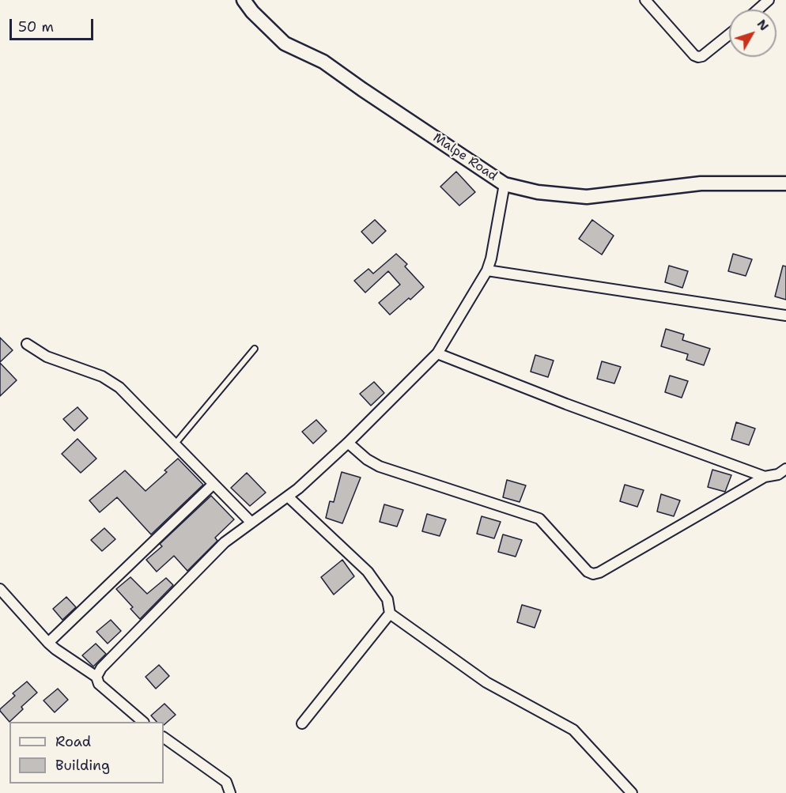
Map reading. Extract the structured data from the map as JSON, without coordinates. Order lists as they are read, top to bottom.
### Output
{
  "streets": {
    "street": ["Malpe Road"]
  },
  "legend": ["Road", "Building"],
  "scale_bar": "50 m",
  "north": "top right"
}
